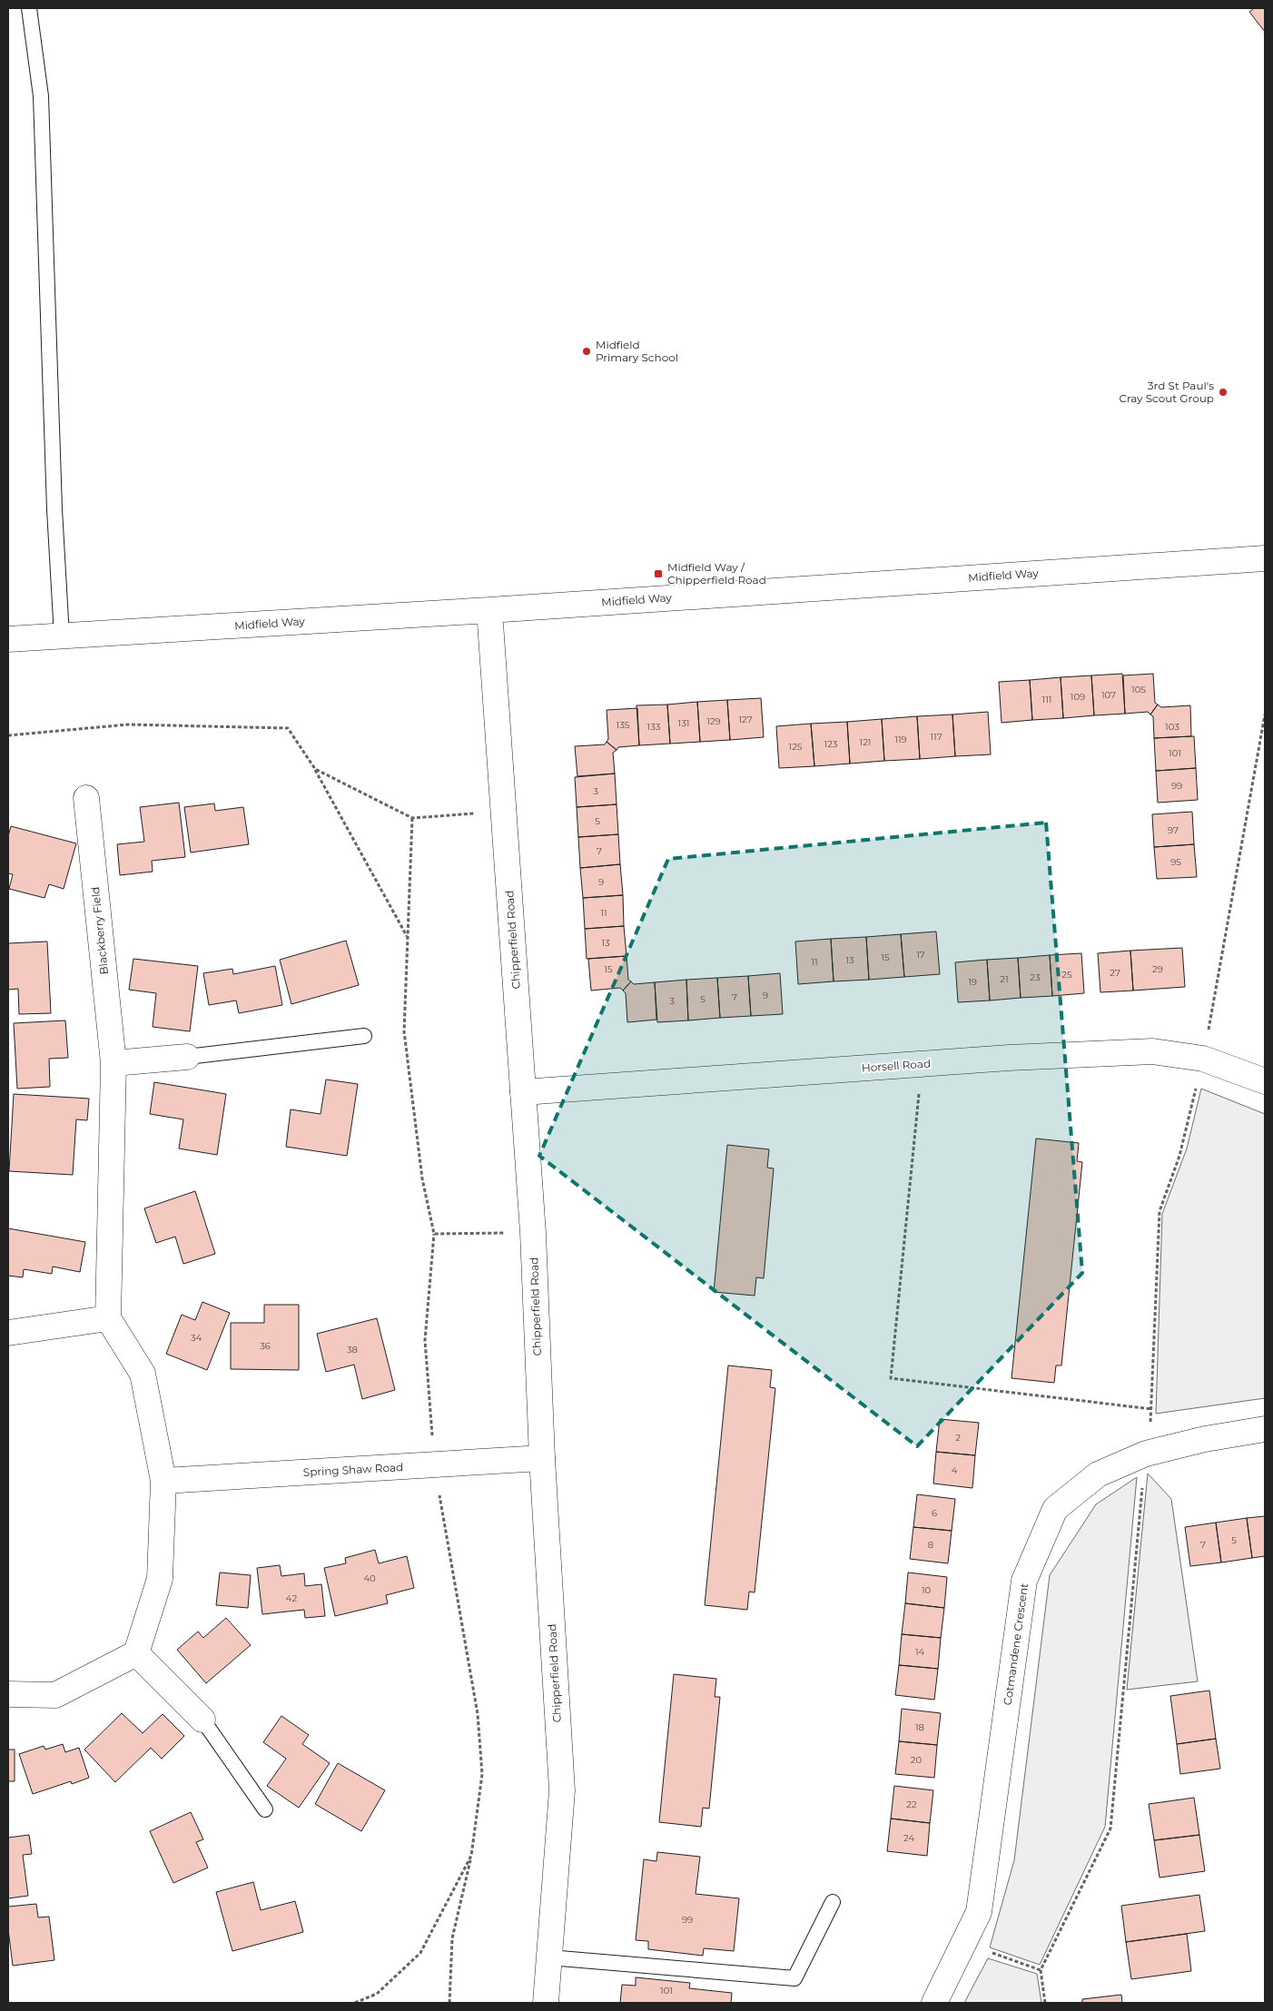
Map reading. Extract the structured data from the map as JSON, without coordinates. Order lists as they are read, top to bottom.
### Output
{
  "streets": {
    "street": [
      "Midfield Way",
      "Blackberry Field",
      "Chipperfield Road",
      "Horsell Road",
      "Spring Shaw Road",
      "Cotmandene Crescent"
    ]
  },
  "crossings": [
    ["Midfield Way", "Chipperfield Road"],
    ["Chipperfield Road", "Horsell Road"],
    ["Chipperfield Road", "Spring Shaw Road"]
  ],
  "places": {
    "other": ["Midfield Primary School", "3rd St Paul's Cray Scout Group"],
    "transit": ["Midfield Way / Chipperfield Road"]
  },
  "house_numbers": [
    "105",
    "107",
    "109",
    "111",
    "127",
    "129",
    "131",
    "135",
    "133",
    "103",
    "117",
    "119",
    "121",
    "123",
    "125",
    "101",
    "99",
    "3",
    "5",
    "97",
    "7",
    "95",
    "9",
    "11",
    "13",
    "17",
    "15",
    "13",
    "11",
    "15",
    "29",
    "27",
    "25",
    "23",
    "21",
    "19",
    "9",
    "7",
    "5",
    "3",
    "34",
    "36",
    "38",
    "2",
    "4",
    "6",
    "5",
    "8",
    "7",
    "40",
    "10",
    "42",
    "14",
    "18",
    "20",
    "22",
    "24",
    "99",
    "101"
  ]
}
